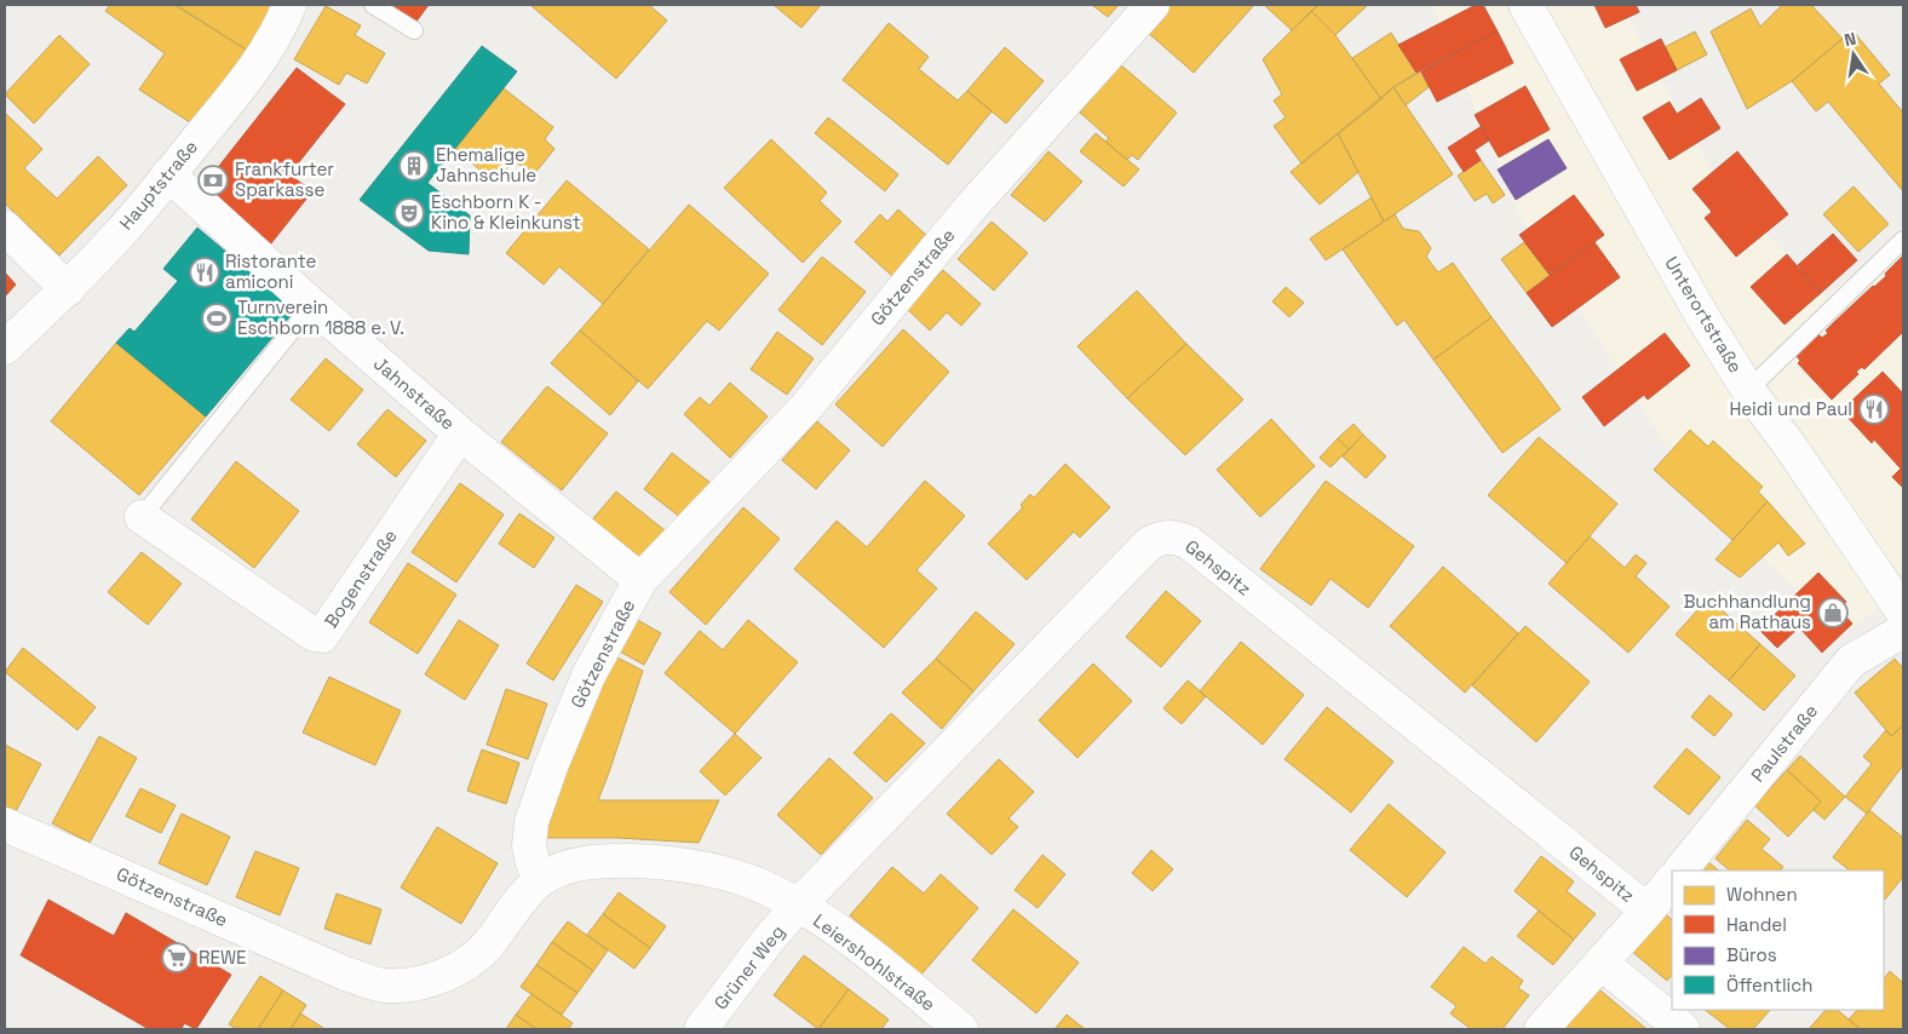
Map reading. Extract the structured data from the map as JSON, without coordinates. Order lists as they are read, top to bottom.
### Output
{
  "streets": {
    "street": [
      "Hauptstraße",
      "Götzenstraße",
      "Unterortstraße",
      "Jahnstraße",
      "Gehspitz",
      "Bogenstraße",
      "Paulstraße",
      "Leiershohlstraße",
      "Grüner Weg"
    ]
  },
  "crossings": [
    ["Hauptstraße", "Jahnstraße"],
    ["Götzenstraße", "Jahnstraße"],
    ["Götzenstraße", "Leiershohlstraße"],
    ["Jahnstraße", "Bogenstraße"],
    ["Gehspitz", "Leiershohlstraße"],
    ["Gehspitz", "Grüner Weg"],
    ["Leiershohlstraße", "Grüner Weg"]
  ],
  "places": {
    "building": ["Ehemalige Jahnschule"],
    "bank": ["Frankfurter Sparkasse"],
    "theatre": ["Eschborn K - Kino & Kleinkunst"],
    "restaurant": ["Ristorante amiconi", "Heidi und Paul"],
    "sports": ["Turnverein Eschborn 1888 e. V."],
    "shop": ["Buchhandlung am Rathaus"],
    "supermarket": ["REWE"]
  },
  "legend": [
    "Wohnen",
    "Handel",
    "Büros",
    "Öffentlich"
  ],
  "north": "top"
}
